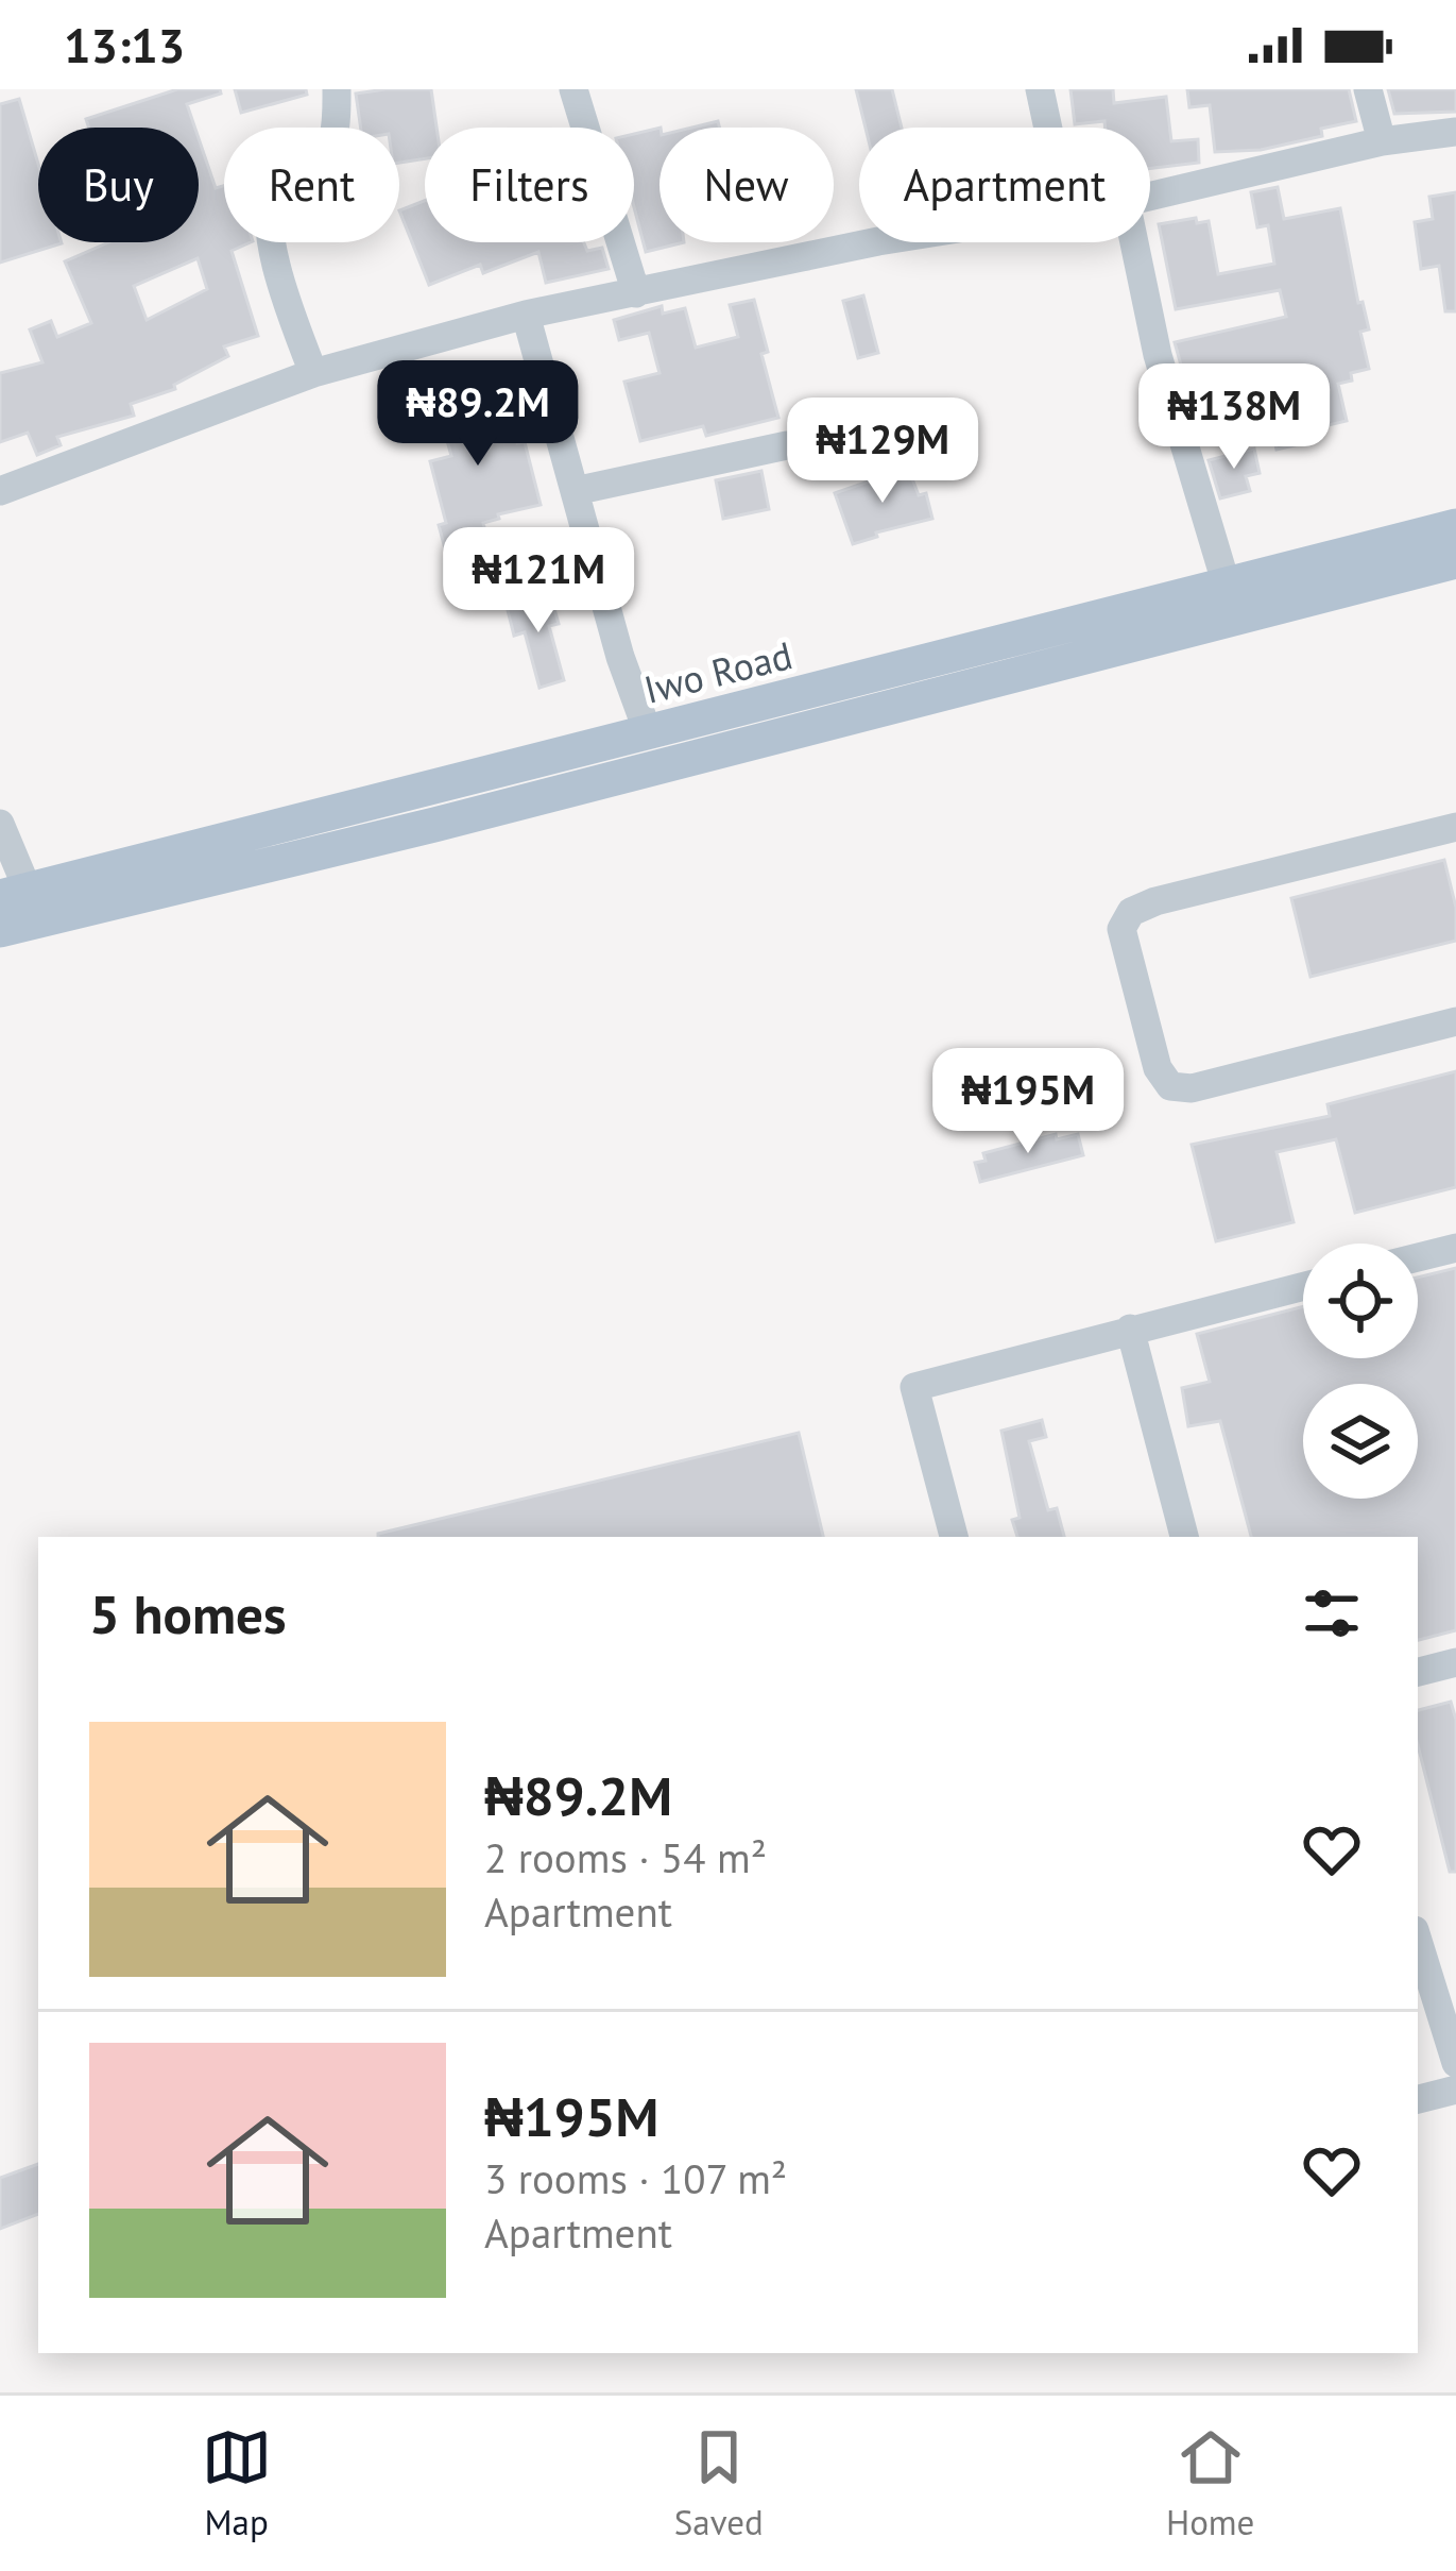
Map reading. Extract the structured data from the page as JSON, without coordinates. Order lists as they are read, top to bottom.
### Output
{
  "streets": {
    "main road": ["Iwo Road"]
  },
  "page": {
    "status": "13:13",
    "chip": [
      "Buy",
      "Rent",
      "Filters",
      "New",
      "Apartment"
    ],
    "price": [
      "₦89.2M",
      "₦138M",
      "₦129M",
      "₦121M",
      "₦195M"
    ],
    "heading": "5 homes",
    "list": [
      {
        "name": "₦89.2M",
        "note": "2 rooms · 54 m² · Apartment"
      },
      {
        "name": "₦195M",
        "note": "3 rooms · 107 m² · Apartment"
      }
    ],
    "tabs": ["Map", "Saved", "Home"]
  }
}
